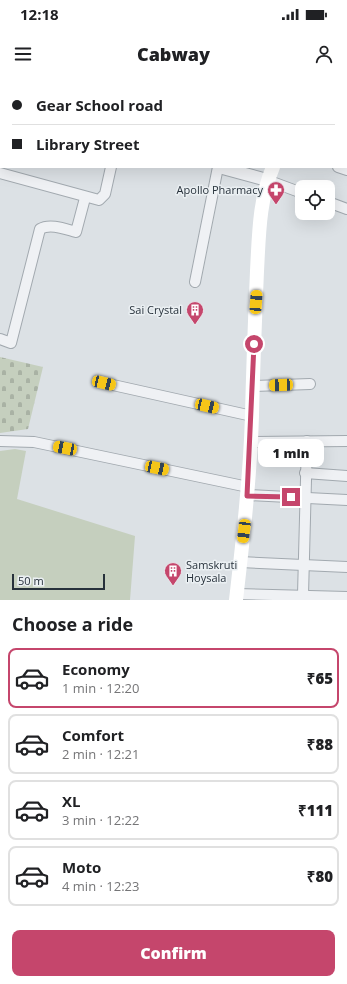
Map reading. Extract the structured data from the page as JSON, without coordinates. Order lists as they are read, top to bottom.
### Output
{
  "places": {
    "pharmacy": ["Apollo Pharmacy"],
    "building": ["Sai Crystal", "Samskruti Hoysala"]
  },
  "scale_bar": "50 m",
  "page": {
    "status": "12:18",
    "header": "Cabway",
    "banner": ["Gear School road", "Library Street"],
    "bubble": "1 min",
    "scale": "50 m",
    "heading": "Choose a ride",
    "list": [
      {
        "name": "Economy",
        "note": "1 min · 12:20",
        "value": "₹65"
      },
      {
        "name": "Comfort",
        "note": "2 min · 12:21",
        "value": "₹88"
      },
      {
        "name": "XL",
        "note": "3 min · 12:22",
        "value": "₹111"
      },
      {
        "name": "Moto",
        "note": "4 min · 12:23",
        "value": "₹80"
      }
    ],
    "buttons": "Confirm"
  }
}
